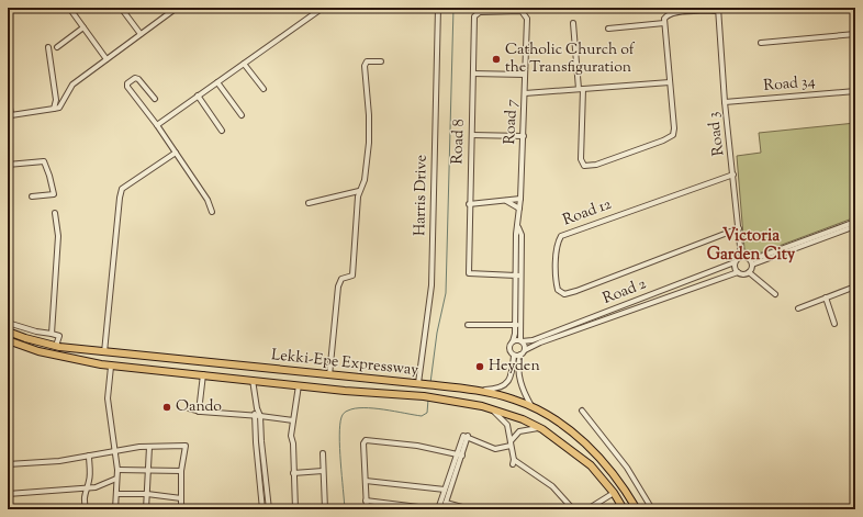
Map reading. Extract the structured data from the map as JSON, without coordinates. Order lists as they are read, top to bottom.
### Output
{
  "streets": {
    "highway": ["Lekki-Epe Expressway"],
    "street": [
      "Road 34",
      "Road 7",
      "Road 3",
      "Road 8",
      "Harris Drive",
      "Road 12",
      "Road 2"
    ]
  },
  "crossings": [
    ["Road 34", "Road 3"],
    ["Road 7", "Road 8"],
    ["Road 7", "Road 2"],
    ["Road 3", "Road 12"],
    ["Road 3", "Road 2"],
    ["Harris Drive", "Lekki-Epe Expressway"]
  ],
  "districts": ["Victoria Garden City"],
  "places": ["Catholic Church of the Transfiguration", "Heyden", "Oando"]
}
